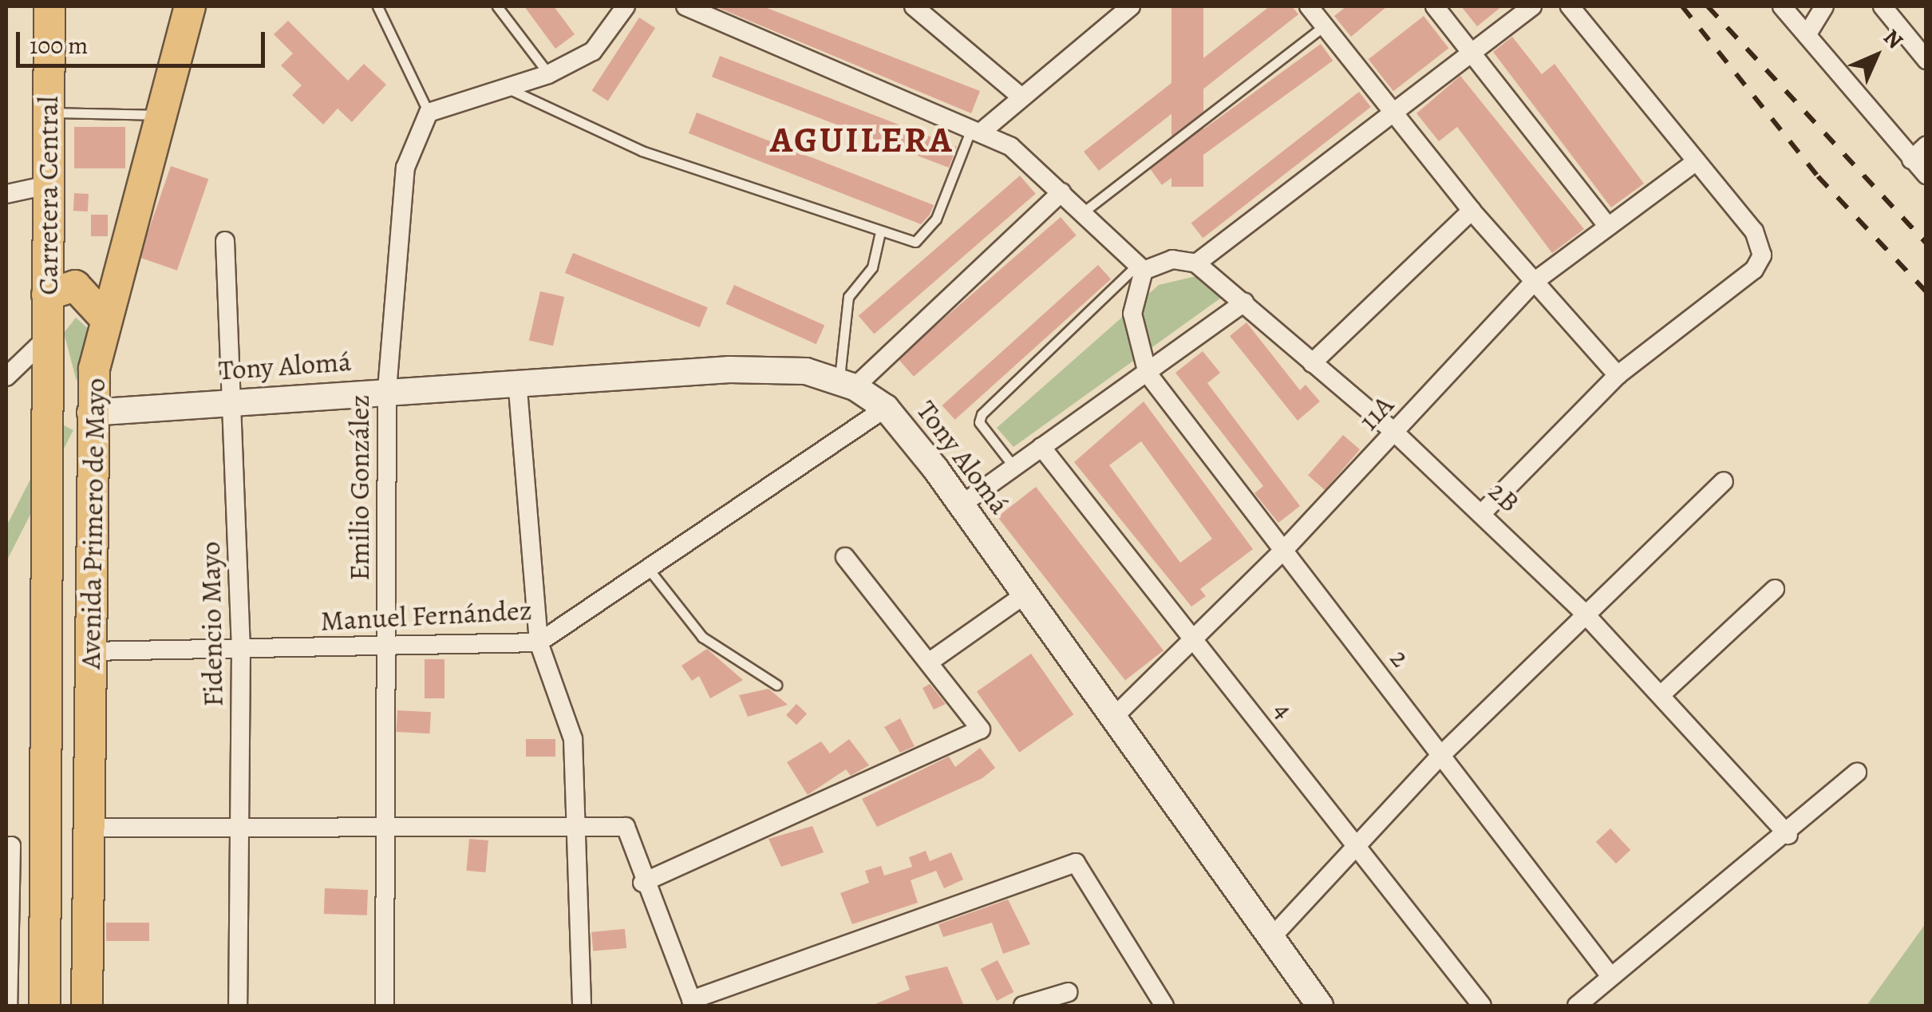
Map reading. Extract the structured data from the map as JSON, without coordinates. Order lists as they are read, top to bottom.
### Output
{
  "streets": {
    "main road": ["Carretera Central", "Avenida Primero de Mayo"],
    "street": [
      "Tony Alomá",
      "11A",
      "Emilio González",
      "2B",
      "Manuel Fernández",
      "Fidencio Mayo",
      "2",
      "4"
    ]
  },
  "crossings": [
    ["Carretera Central", "Avenida Primero de Mayo"],
    ["Tony Alomá", "11A"],
    ["Tony Alomá", "Emilio González"],
    ["Tony Alomá", "Avenida Primero de Mayo"],
    ["Tony Alomá", "Manuel Fernández"],
    ["Tony Alomá", "Fidencio Mayo"],
    ["11A", "2B"],
    ["11A", "2"],
    ["11A", "4"],
    ["Emilio González", "Manuel Fernández"],
    ["Avenida Primero de Mayo", "Manuel Fernández"],
    ["Manuel Fernández", "Fidencio Mayo"]
  ],
  "districts": ["AGUILERA"],
  "scale_bar": "100 m",
  "north": "top right"
}
